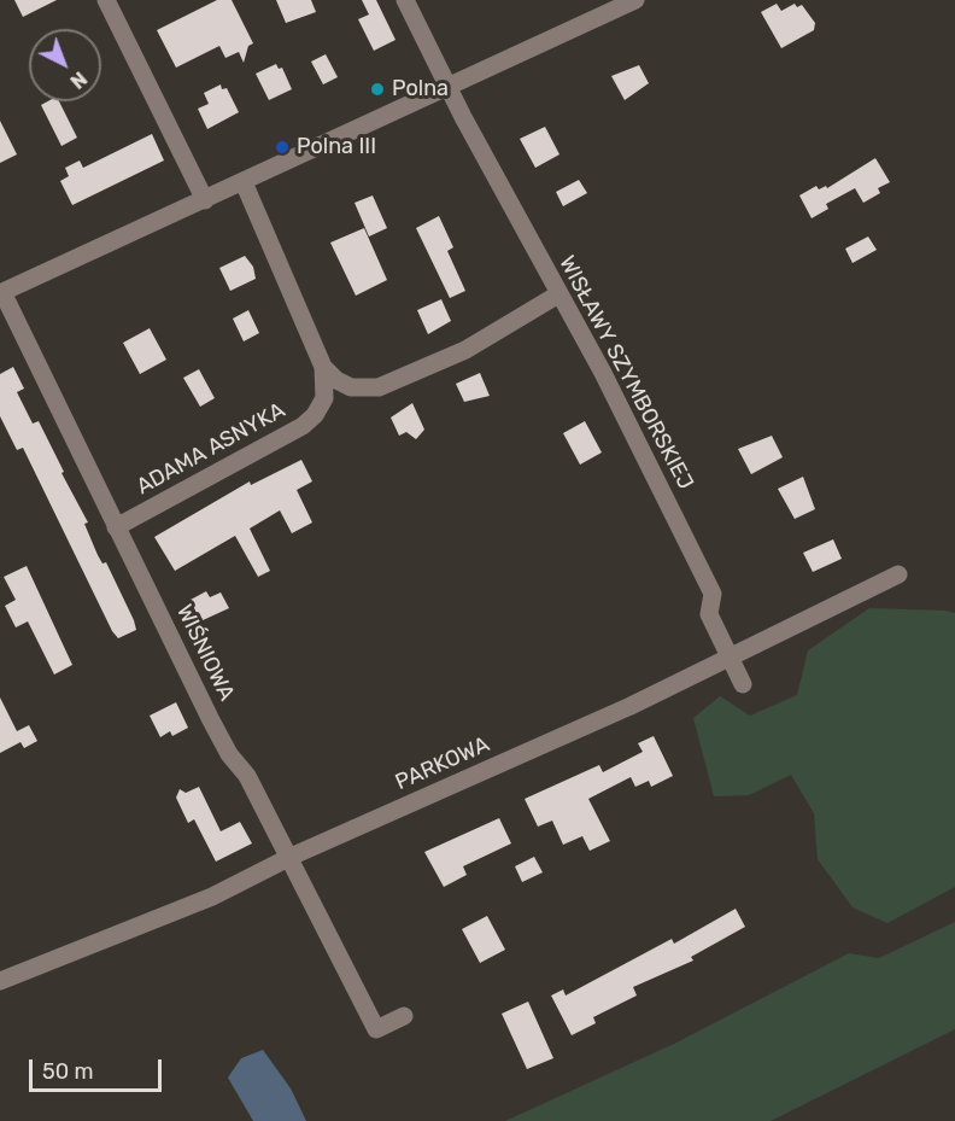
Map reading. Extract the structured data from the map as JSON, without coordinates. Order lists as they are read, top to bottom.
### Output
{
  "streets": {
    "street": [
      "WISŁAWY SZYMBORSKIEJ",
      "ADAMA ASNYKA",
      "WIŚNIOWA",
      "PARKOWA"
    ]
  },
  "crossings": [
    ["WISŁAWY SZYMBORSKIEJ", "PARKOWA"],
    ["ADAMA ASNYKA", "WIŚNIOWA"],
    ["WIŚNIOWA", "PARKOWA"]
  ],
  "places": ["Polna", "Polna III"],
  "scale_bar": "50 m",
  "north": "bottom right"
}
